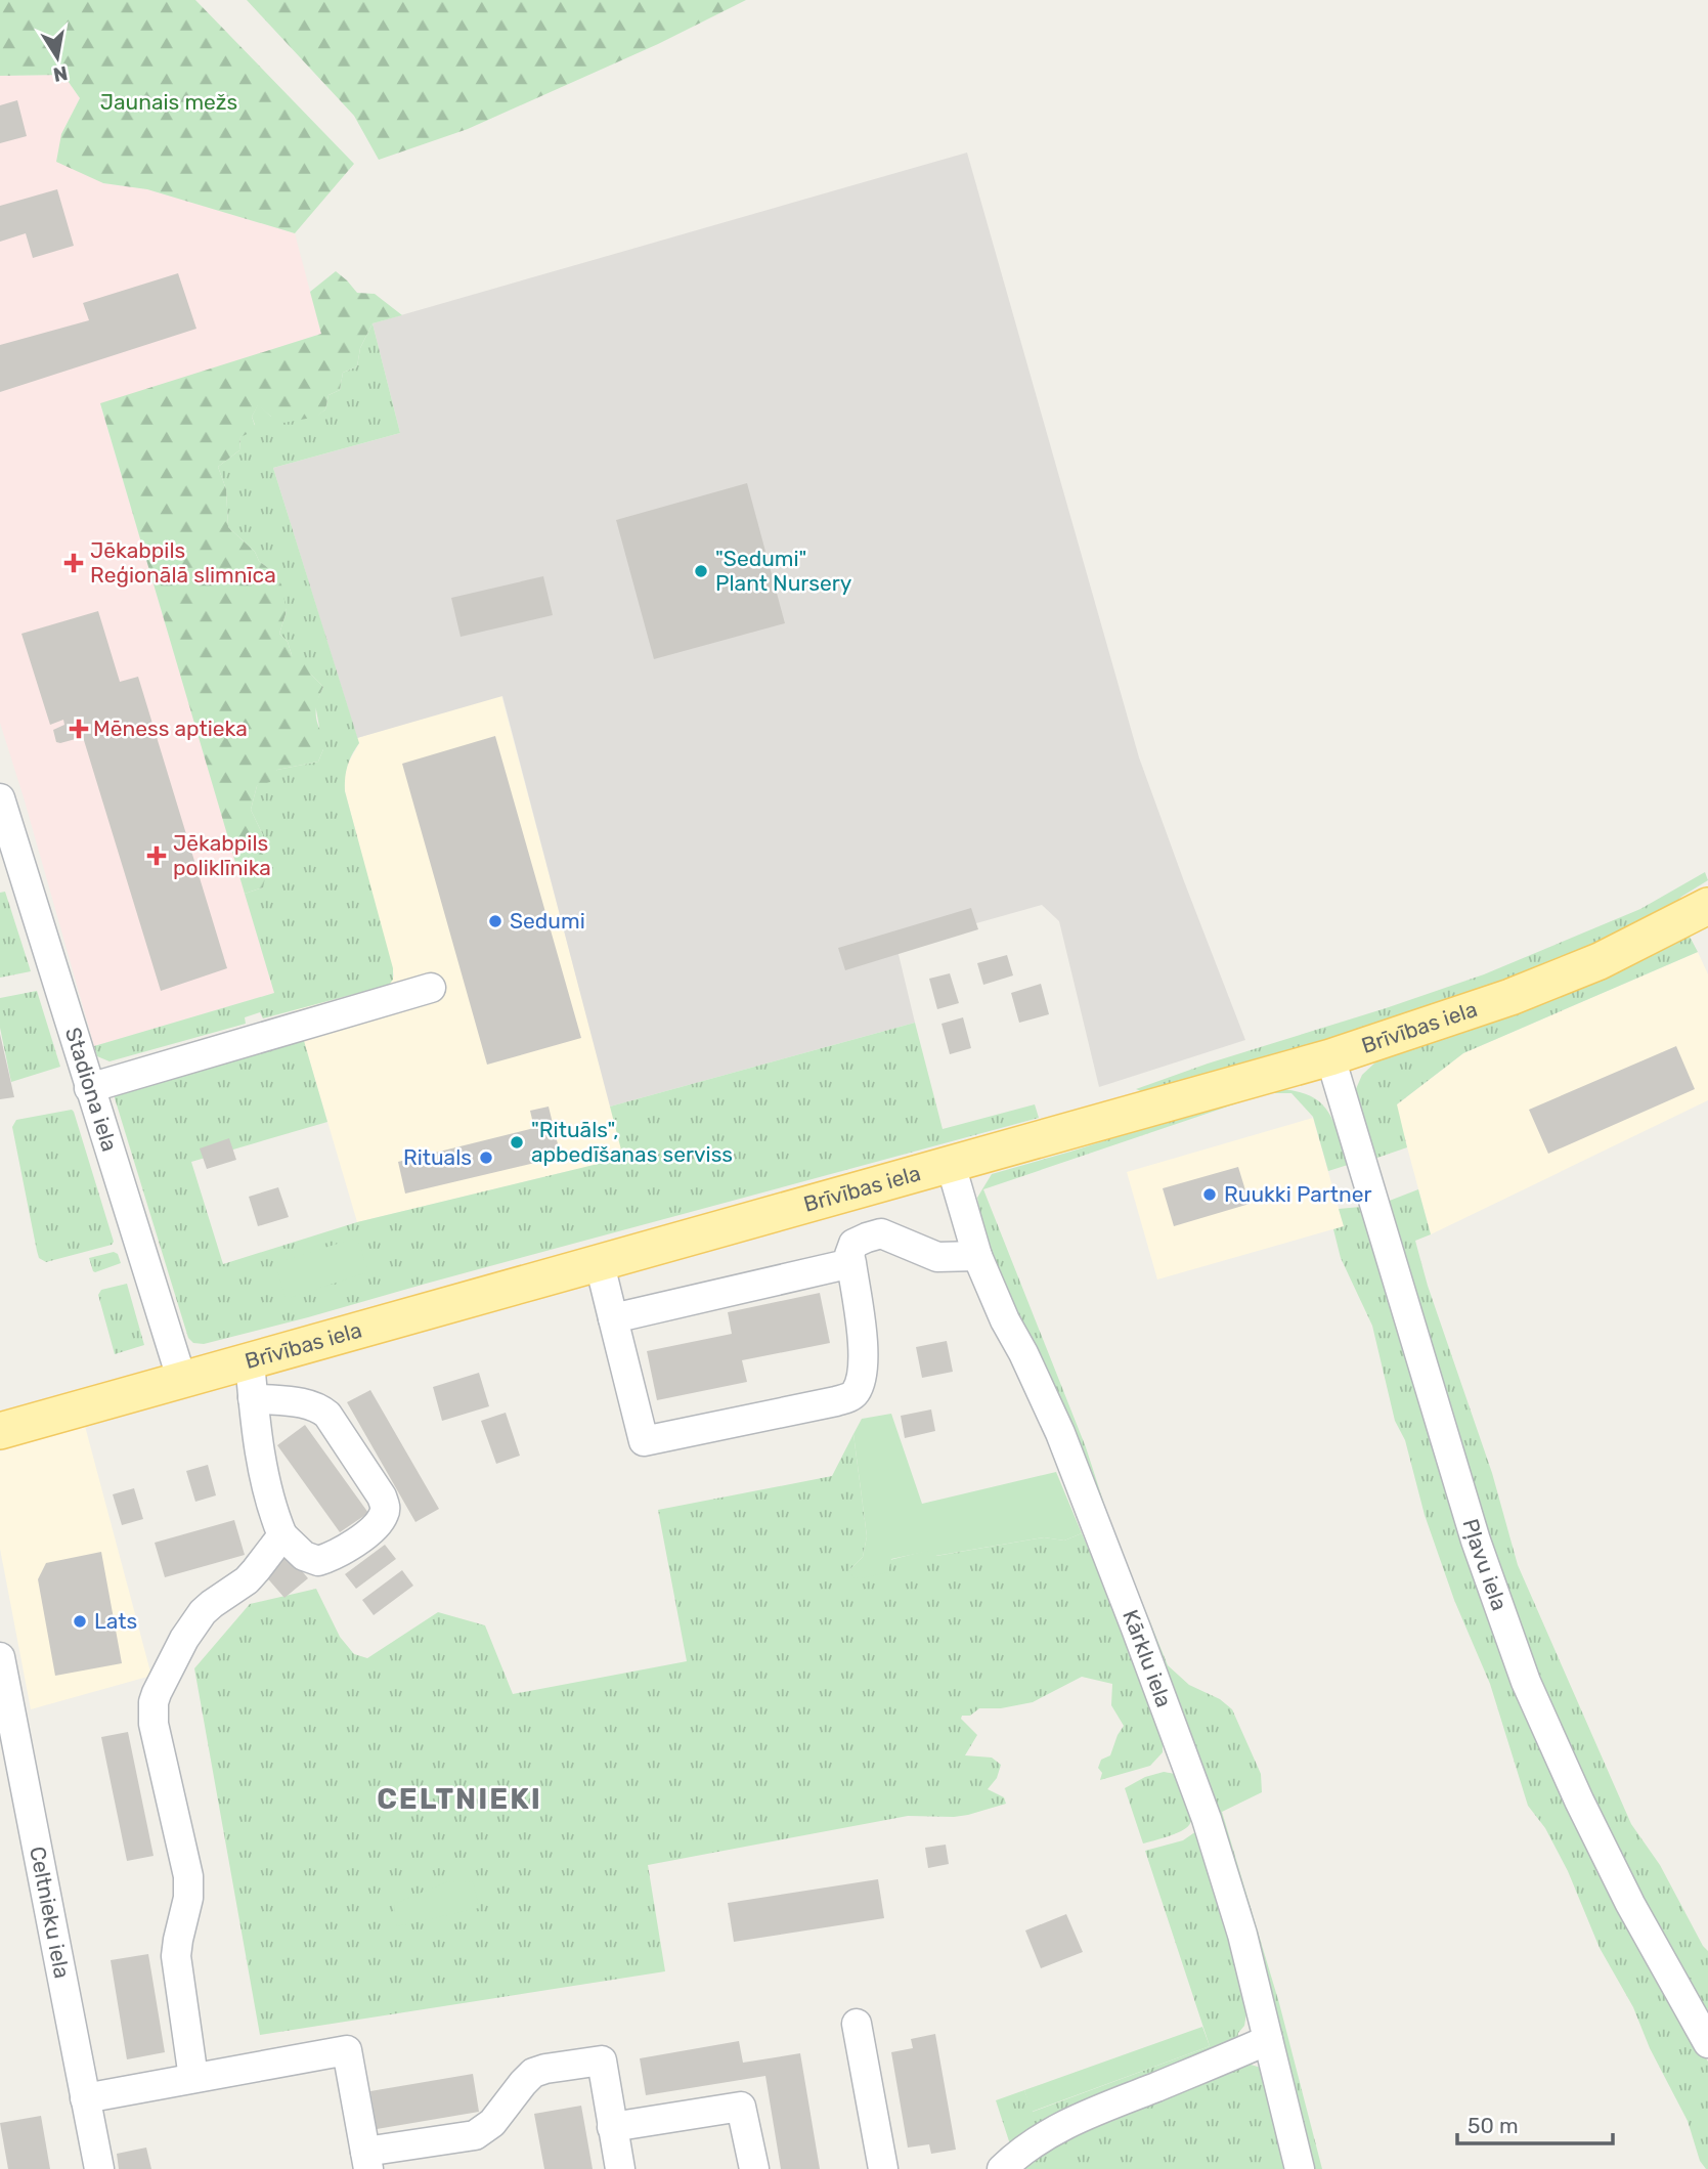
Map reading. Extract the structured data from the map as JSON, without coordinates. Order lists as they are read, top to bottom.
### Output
{
  "streets": {
    "main road": ["Brīvības iela"],
    "street": [
      "Stadiona iela",
      "Pļavu iela",
      "Kārklu iela",
      "Celtnieku iela"
    ]
  },
  "crossings": [
    ["Brīvības iela", "Stadiona iela"],
    ["Brīvības iela", "Pļavu iela"],
    ["Brīvības iela", "Kārklu iela"]
  ],
  "districts": ["CELTNIEKI"],
  "parks": ["Jaunais mežs"],
  "places": {
    "health": ["Jēkabpils Reģionālā slimnīca", "Mēness aptieka", "Jēkabpils poliklīnika"],
    "other": [
      "\"Sedumi\" Plant Nursery",
      "Sedumi",
      "\"Rituāls\", apbedīšanas serviss",
      "Rituals",
      "Ruukki Partner",
      "Lats"
    ]
  },
  "scale_bar": "50 m",
  "north": "bottom"
}
